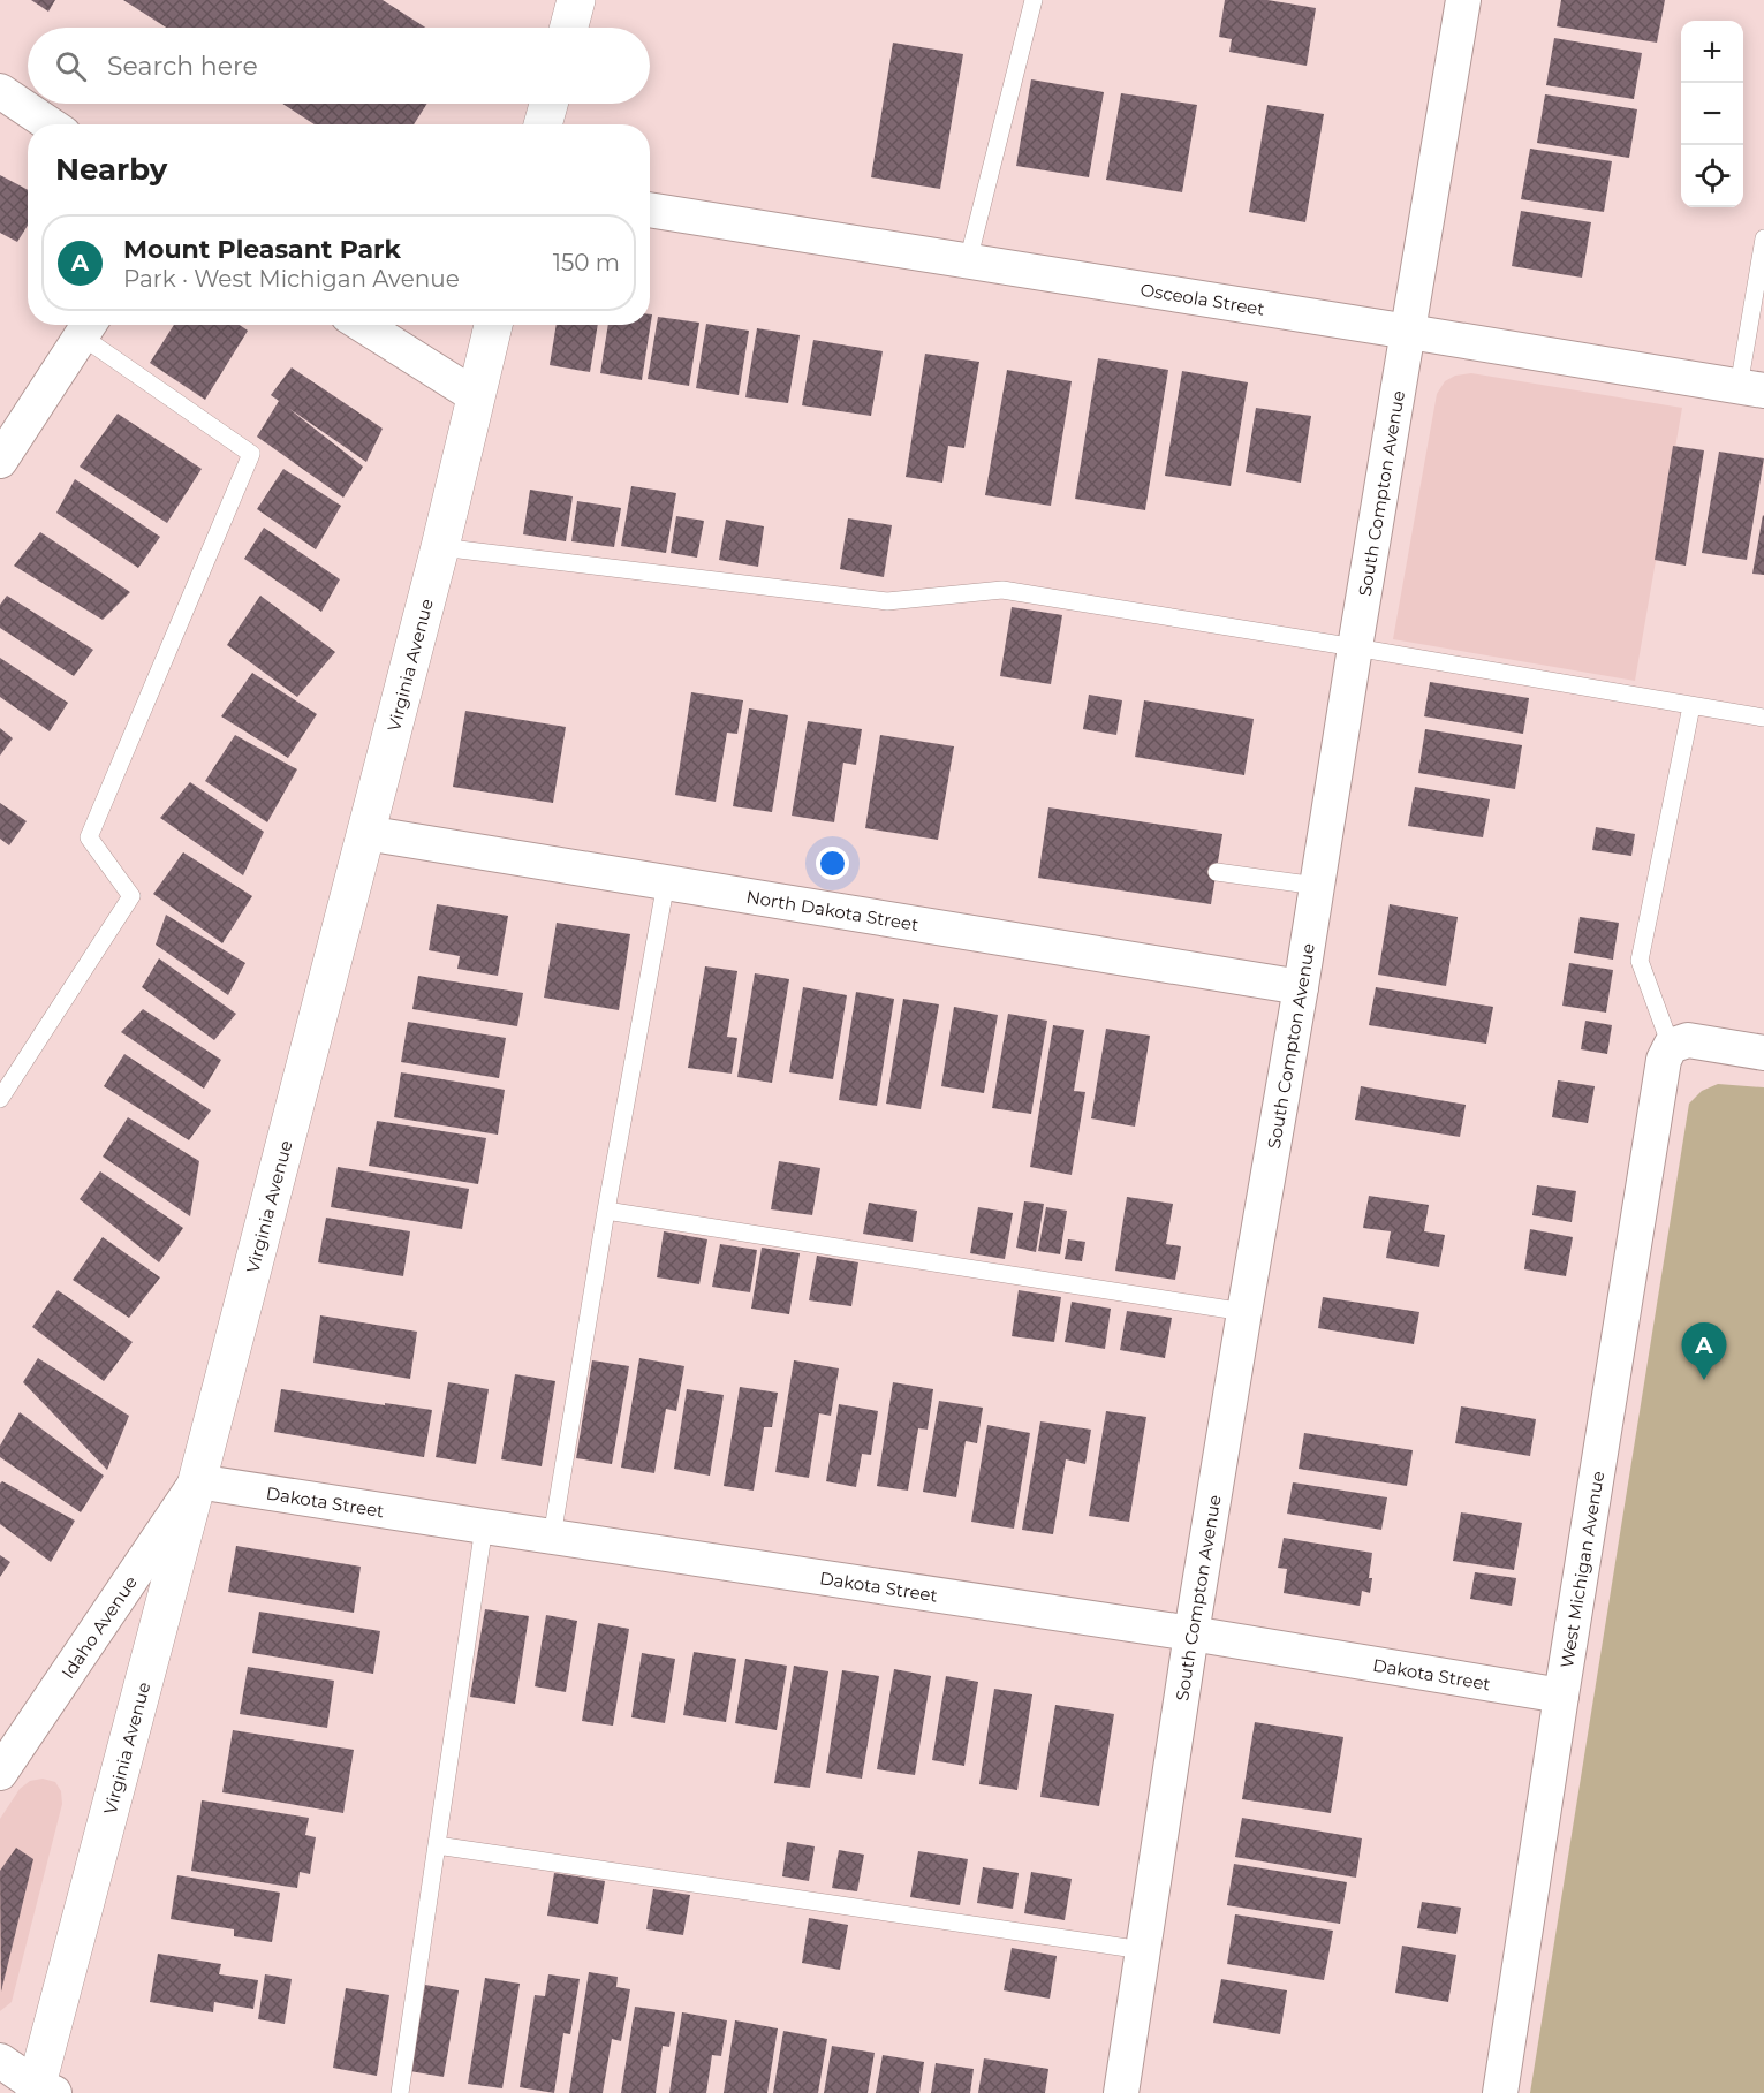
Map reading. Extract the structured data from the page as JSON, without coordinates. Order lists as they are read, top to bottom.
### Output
{
  "streets": {
    "street": [
      "Osceola Street",
      "South Compton Avenue",
      "Virginia Avenue",
      "North Dakota Street",
      "Dakota Street",
      "West Michigan Avenue",
      "Idaho Avenue"
    ]
  },
  "crossings": [
    ["Osceola Street", "South Compton Avenue"],
    ["South Compton Avenue", "North Dakota Street"],
    ["South Compton Avenue", "Dakota Street"],
    ["Virginia Avenue", "North Dakota Street"],
    ["Virginia Avenue", "Dakota Street"],
    ["Virginia Avenue", "Idaho Avenue"],
    ["Dakota Street", "West Michigan Avenue"],
    ["Dakota Street", "Idaho Avenue"]
  ],
  "page": {
    "map_buttons": ["+", "−"],
    "search": "Search here",
    "heading": "Nearby",
    "list": [
      {
        "mark": "A",
        "name": "Mount Pleasant Park",
        "note": "Park · West Michigan Avenue",
        "value": "150 m"
      }
    ],
    "pins": "A"
  }
}
